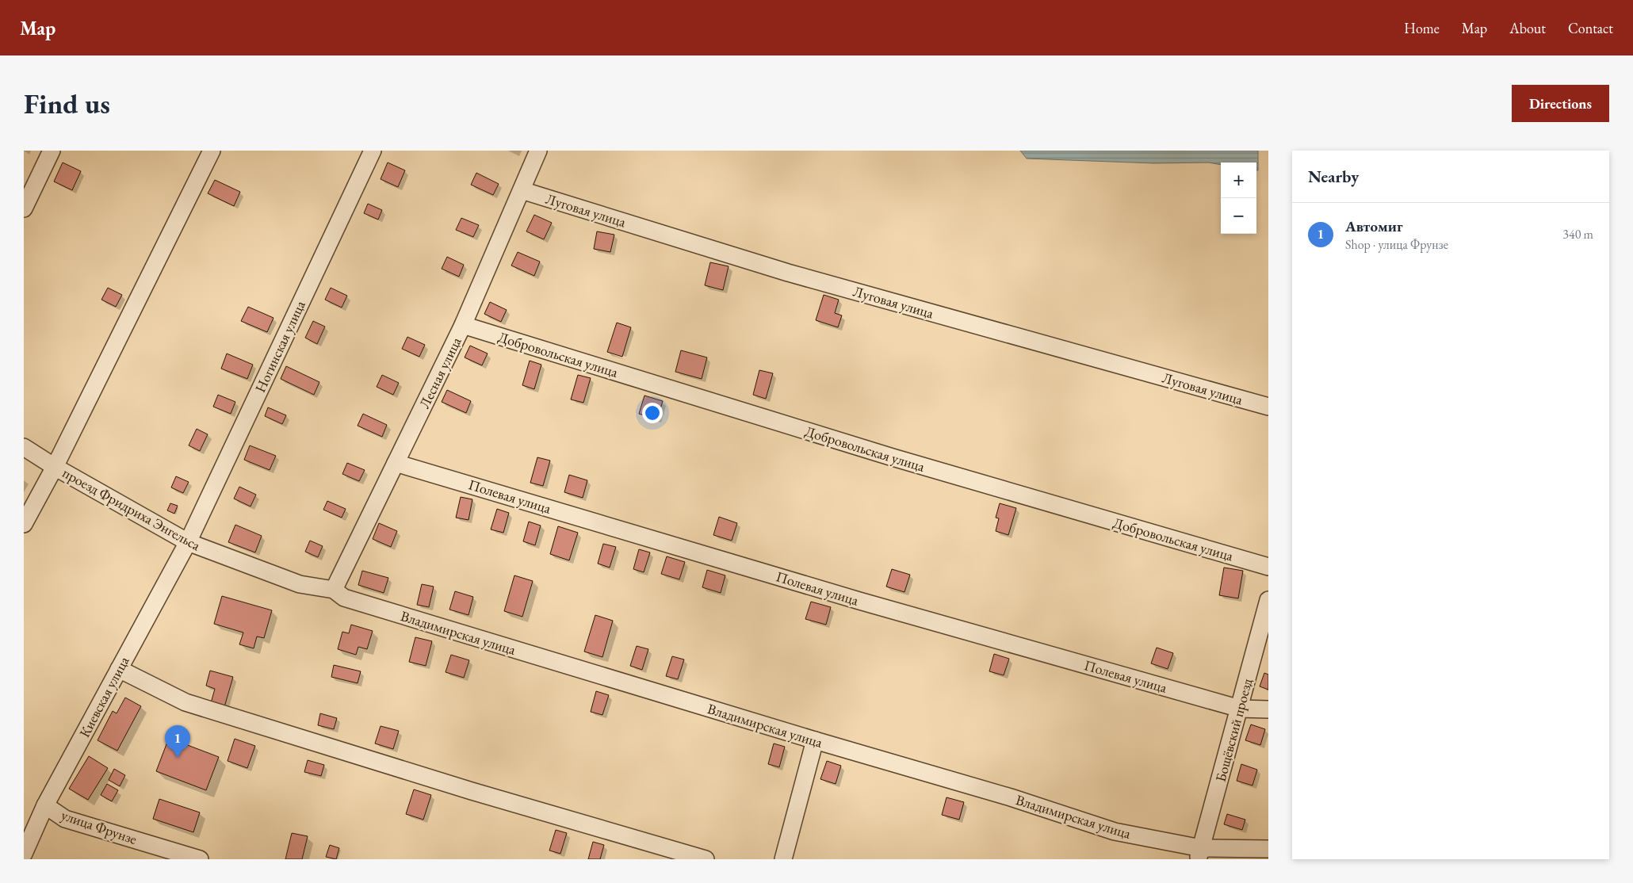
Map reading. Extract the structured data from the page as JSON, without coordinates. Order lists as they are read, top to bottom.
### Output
{
  "streets": {
    "street": [
      "Луговая улица",
      "Ногинская улица",
      "Добровольская улица",
      "Лесная улица",
      "Полевая улица",
      "проезд Фридриха Энгельса",
      "Владимирская улица",
      "Киевская улица",
      "Бощёвский проезд",
      "улица Фрунзе"
    ]
  },
  "crossings": [
    ["Луговая улица", "Лесная улица"],
    ["Ногинская улица", "проезд Фридриха Энгельса"],
    ["Ногинская улица", "Киевская улица"],
    ["Добровольская улица", "Лесная улица"],
    ["Лесная улица", "Полевая улица"],
    ["Лесная улица", "проезд Фридриха Энгельса"],
    ["Лесная улица", "Владимирская улица"],
    ["Полевая улица", "Бощёвский проезд"],
    ["проезд Фридриха Энгельса", "Владимирская улица"],
    ["проезд Фридриха Энгельса", "Киевская улица"],
    ["Владимирская улица", "Бощёвский проезд"],
    ["Киевская улица", "улица Фрунзе"]
  ],
  "page": {
    "header": "Map",
    "nav": [
      "Home",
      "Map",
      "About",
      "Contact"
    ],
    "buttons": "Directions",
    "title": "Find us",
    "heading": "Nearby",
    "map_buttons": ["+", "−"],
    "list": [
      {
        "mark": "1",
        "name": "Автомиг",
        "note": "Shop · улица Фрунзе",
        "value": "340 m"
      }
    ],
    "pins": "1"
  }
}
